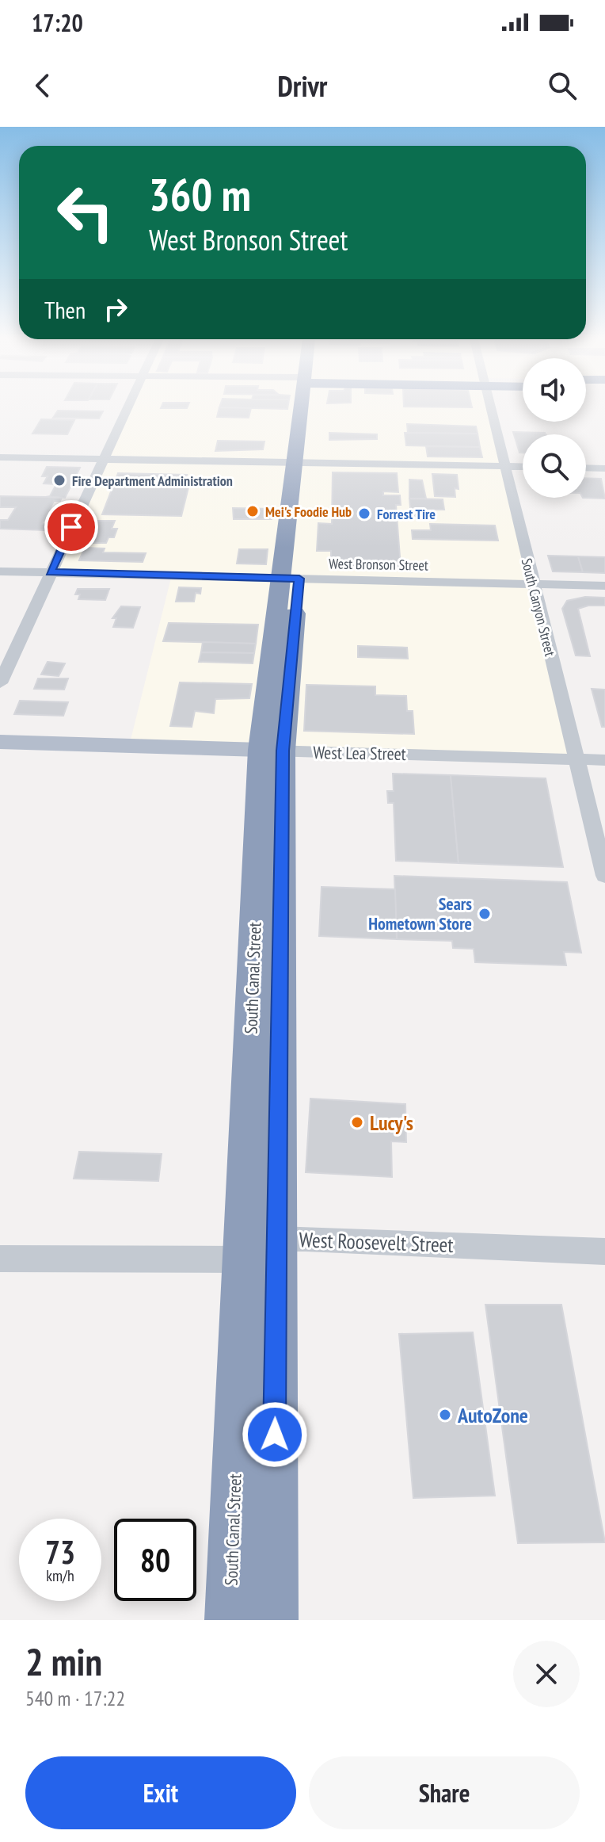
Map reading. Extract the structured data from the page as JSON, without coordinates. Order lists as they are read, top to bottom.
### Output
{
  "streets": {
    "highway": ["South Canal Street"],
    "main road": ["West Lea Street"],
    "street": ["West Bronson Street", "South Canyon Street", "West Roosevelt Street"]
  },
  "crossings": [
    ["West Bronson Street", "South Canyon Street"],
    ["West Bronson Street", "South Canal Street"],
    ["South Canyon Street", "West Lea Street"],
    ["West Lea Street", "South Canal Street"],
    ["South Canal Street", "West Roosevelt Street"]
  ],
  "places": [
    "Fire Department Administration",
    "Mei's Foodie Hub",
    "Forrest Tire",
    "Sears Hometown Store",
    "Lucy's",
    "AutoZone"
  ],
  "page": {
    "status": "17:20",
    "header": "Drivr",
    "turn": ["360 m", "West Bronson Street"],
    "then": "Then",
    "speed": "73 km/h",
    "limit": "80",
    "heading": ["2 min", "540 m · 17:22"],
    "buttons": ["Exit", "Share"]
  }
}
